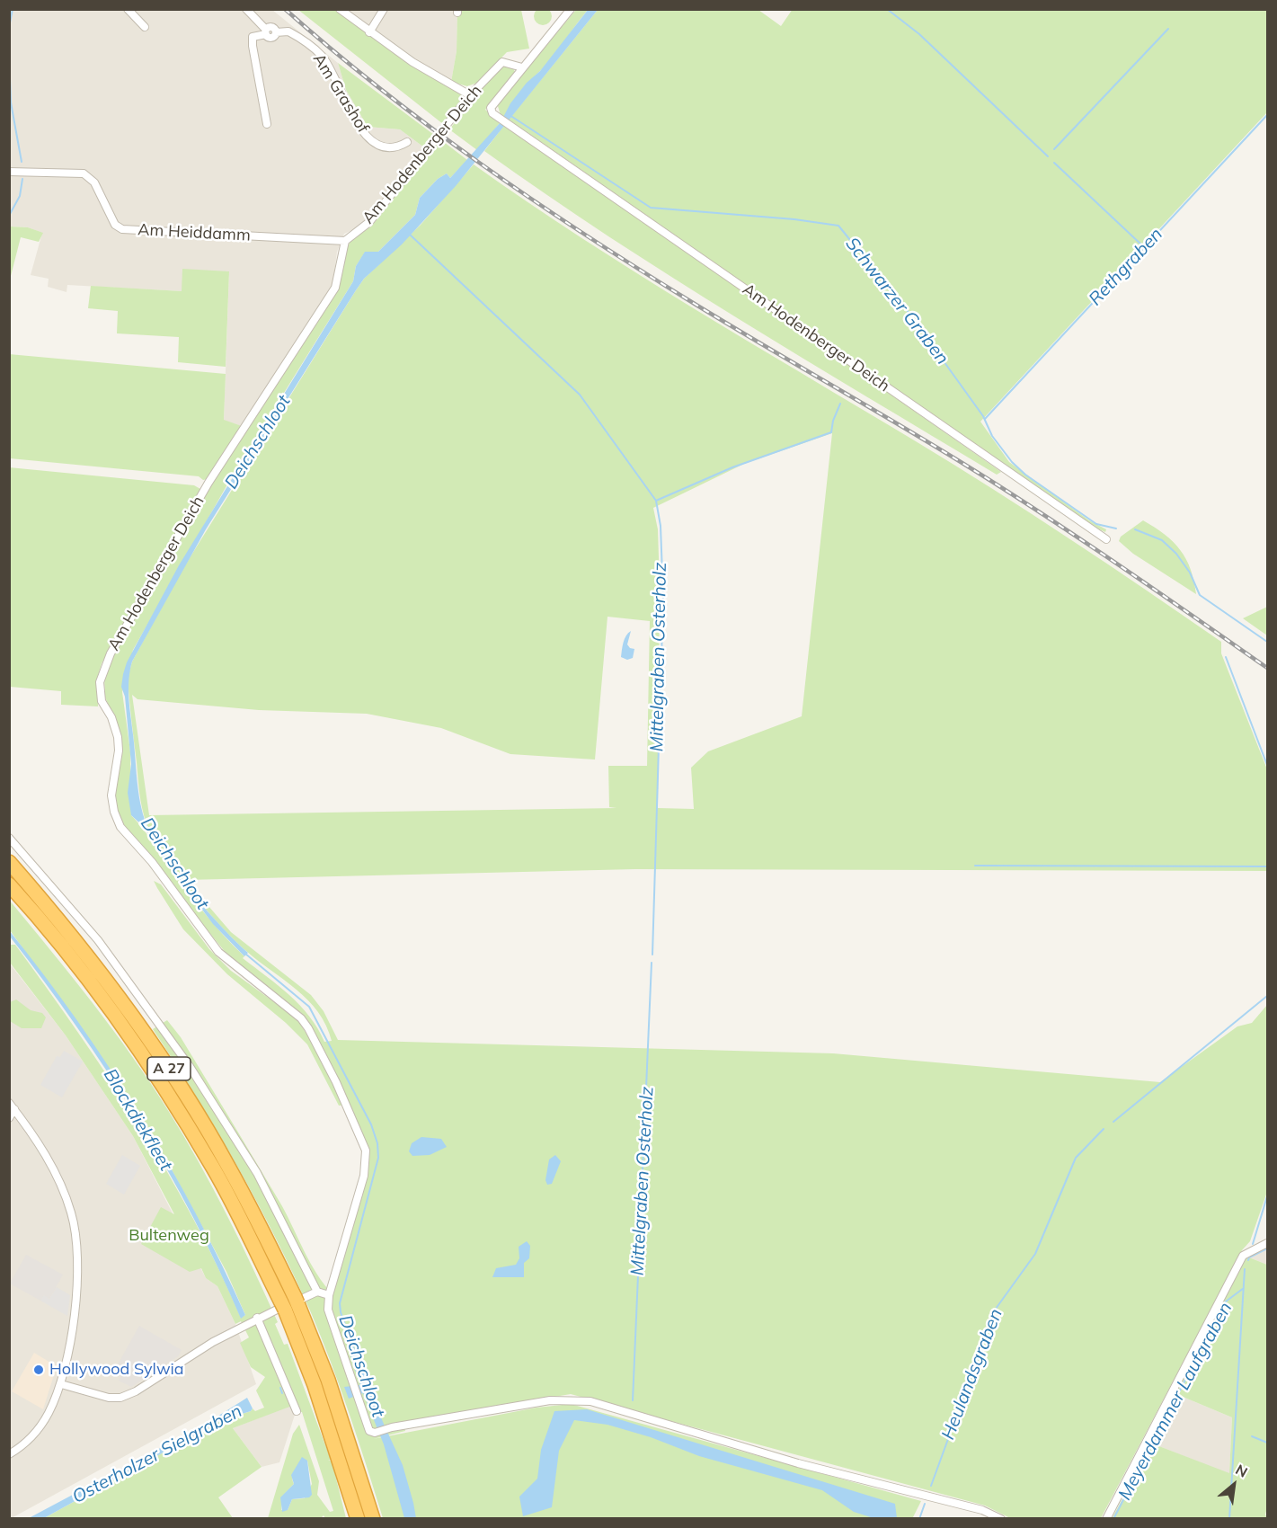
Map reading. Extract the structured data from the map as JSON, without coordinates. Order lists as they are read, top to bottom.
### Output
{
  "streets": {
    "highway": ["A 27"],
    "street": ["Am Grashof", "Am Hodenberger Deich", "Am Heiddamm"]
  },
  "crossings": [
    ["Am Hodenberger Deich", "Am Heiddamm"]
  ],
  "water": [
    "Rethgraben",
    "Schwarzer Graben",
    "Deichschloot",
    "Mittelgraben Osterholz",
    "Blockdiekfleet",
    "Heulandsgraben",
    "Meyerdammer Laufgraben",
    "Osterholzer Sielgraben"
  ],
  "parks": ["Bultenweg"],
  "places": ["Hollywood Sylwia"],
  "north": "top right"
}
